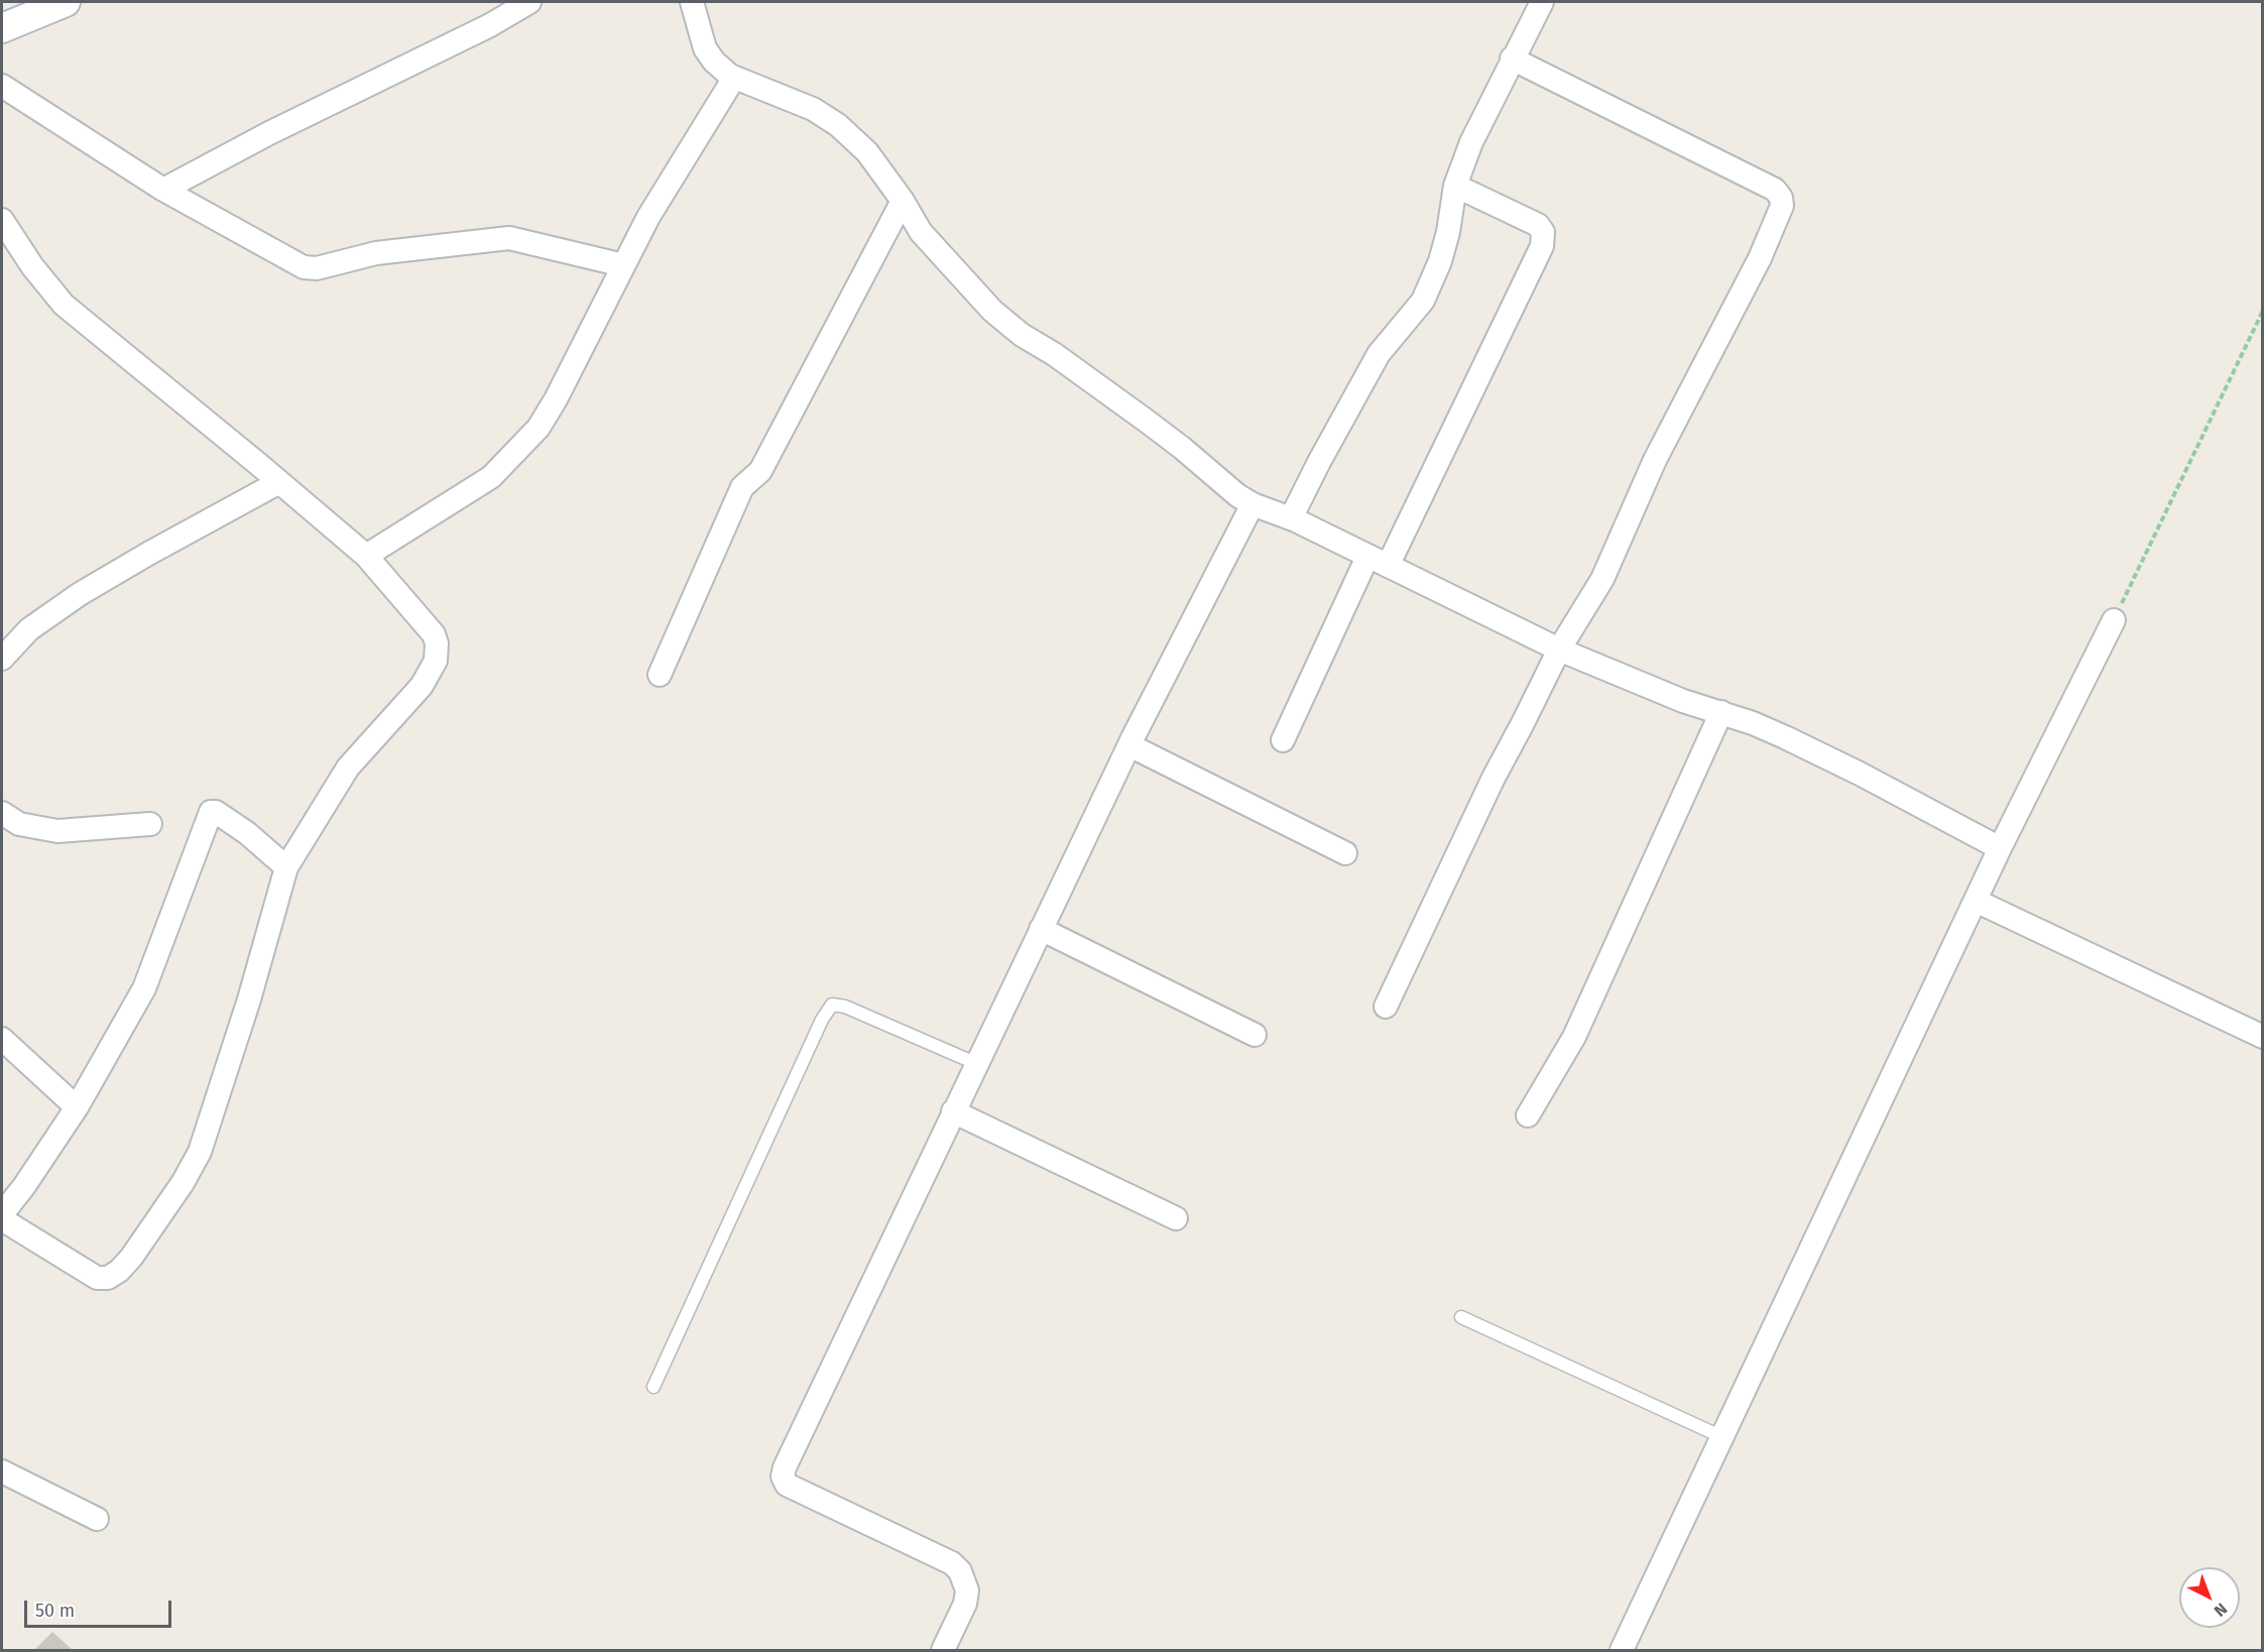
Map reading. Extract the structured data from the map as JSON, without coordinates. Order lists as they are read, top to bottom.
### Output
{
  "scale_bar": "50 m",
  "north": "bottom right"
}
